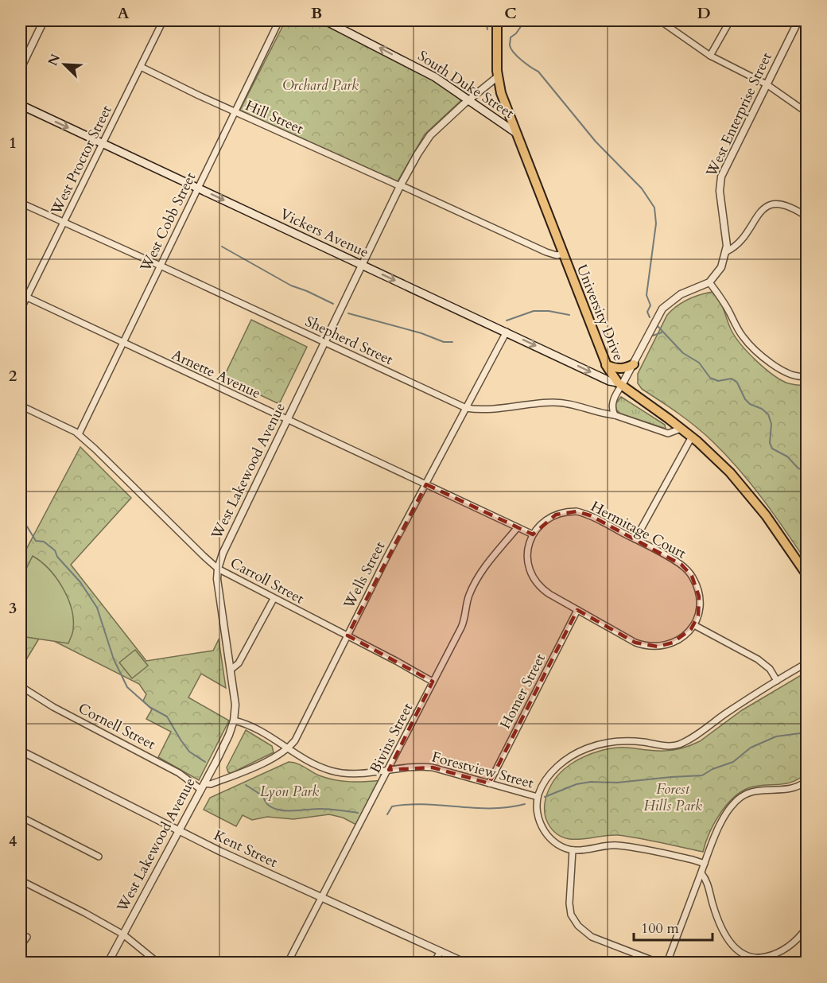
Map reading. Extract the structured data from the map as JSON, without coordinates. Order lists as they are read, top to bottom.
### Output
{
  "streets": {
    "main road": ["South Duke Street", "Vickers Avenue", "University Drive"],
    "street": [
      "West Enterprise Street",
      "Hill Street",
      "West Proctor Street",
      "West Cobb Street",
      "Shepherd Street",
      "Arnette Avenue",
      "West Lakewood Avenue",
      "Hermitage Court",
      "Wells Street",
      "Carroll Street",
      "Homer Street",
      "Cornell Street",
      "Bivins Street",
      "Forestview Street",
      "Kent Street"
    ]
  },
  "crossings": [
    ["South Duke Street", "University Drive"],
    ["South Duke Street", "West Lakewood Avenue"],
    ["Hill Street", "West Proctor Street"],
    ["Hill Street", "West Cobb Street"],
    ["Hill Street", "University Drive"],
    ["Hill Street", "West Lakewood Avenue"],
    ["West Proctor Street", "Vickers Avenue"],
    ["West Proctor Street", "Shepherd Street"],
    ["West Proctor Street", "Arnette Avenue"],
    ["West Cobb Street", "Vickers Avenue"],
    ["West Cobb Street", "Shepherd Street"],
    ["West Cobb Street", "Arnette Avenue"],
    ["West Cobb Street", "Carroll Street"],
    ["Vickers Avenue", "University Drive"],
    ["Vickers Avenue", "West Lakewood Avenue"],
    ["Vickers Avenue", "Wells Street"],
    ["University Drive", "Shepherd Street"],
    ["University Drive", "West Lakewood Avenue"],
    ["Shepherd Street", "West Lakewood Avenue"],
    ["Shepherd Street", "Wells Street"],
    ["Arnette Avenue", "West Lakewood Avenue"],
    ["Arnette Avenue", "Hermitage Court"],
    ["Arnette Avenue", "Wells Street"],
    ["Arnette Avenue", "Bivins Street"],
    ["West Lakewood Avenue", "Wells Street"],
    ["West Lakewood Avenue", "Carroll Street"],
    ["West Lakewood Avenue", "Cornell Street"],
    ["West Lakewood Avenue", "Forestview Street"],
    ["West Lakewood Avenue", "Kent Street"],
    ["Wells Street", "Carroll Street"],
    ["Wells Street", "Cornell Street"],
    ["Wells Street", "Forestview Street"],
    ["Carroll Street", "Bivins Street"],
    ["Homer Street", "Forestview Street"],
    ["Bivins Street", "Forestview Street"],
    ["Bivins Street", "Kent Street"]
  ],
  "one_way": ["South Duke Street", "Vickers Avenue"],
  "parks": ["Orchard Park", "Forest Hills Park", "Lyon Park"],
  "scale_bar": "100 m",
  "north": "top left",
  "grid": {
    "columns": [
      "A",
      "B",
      "C",
      "D"
    ],
    "rows": [
      "1",
      "2",
      "3",
      "4"
    ]
  }
}
